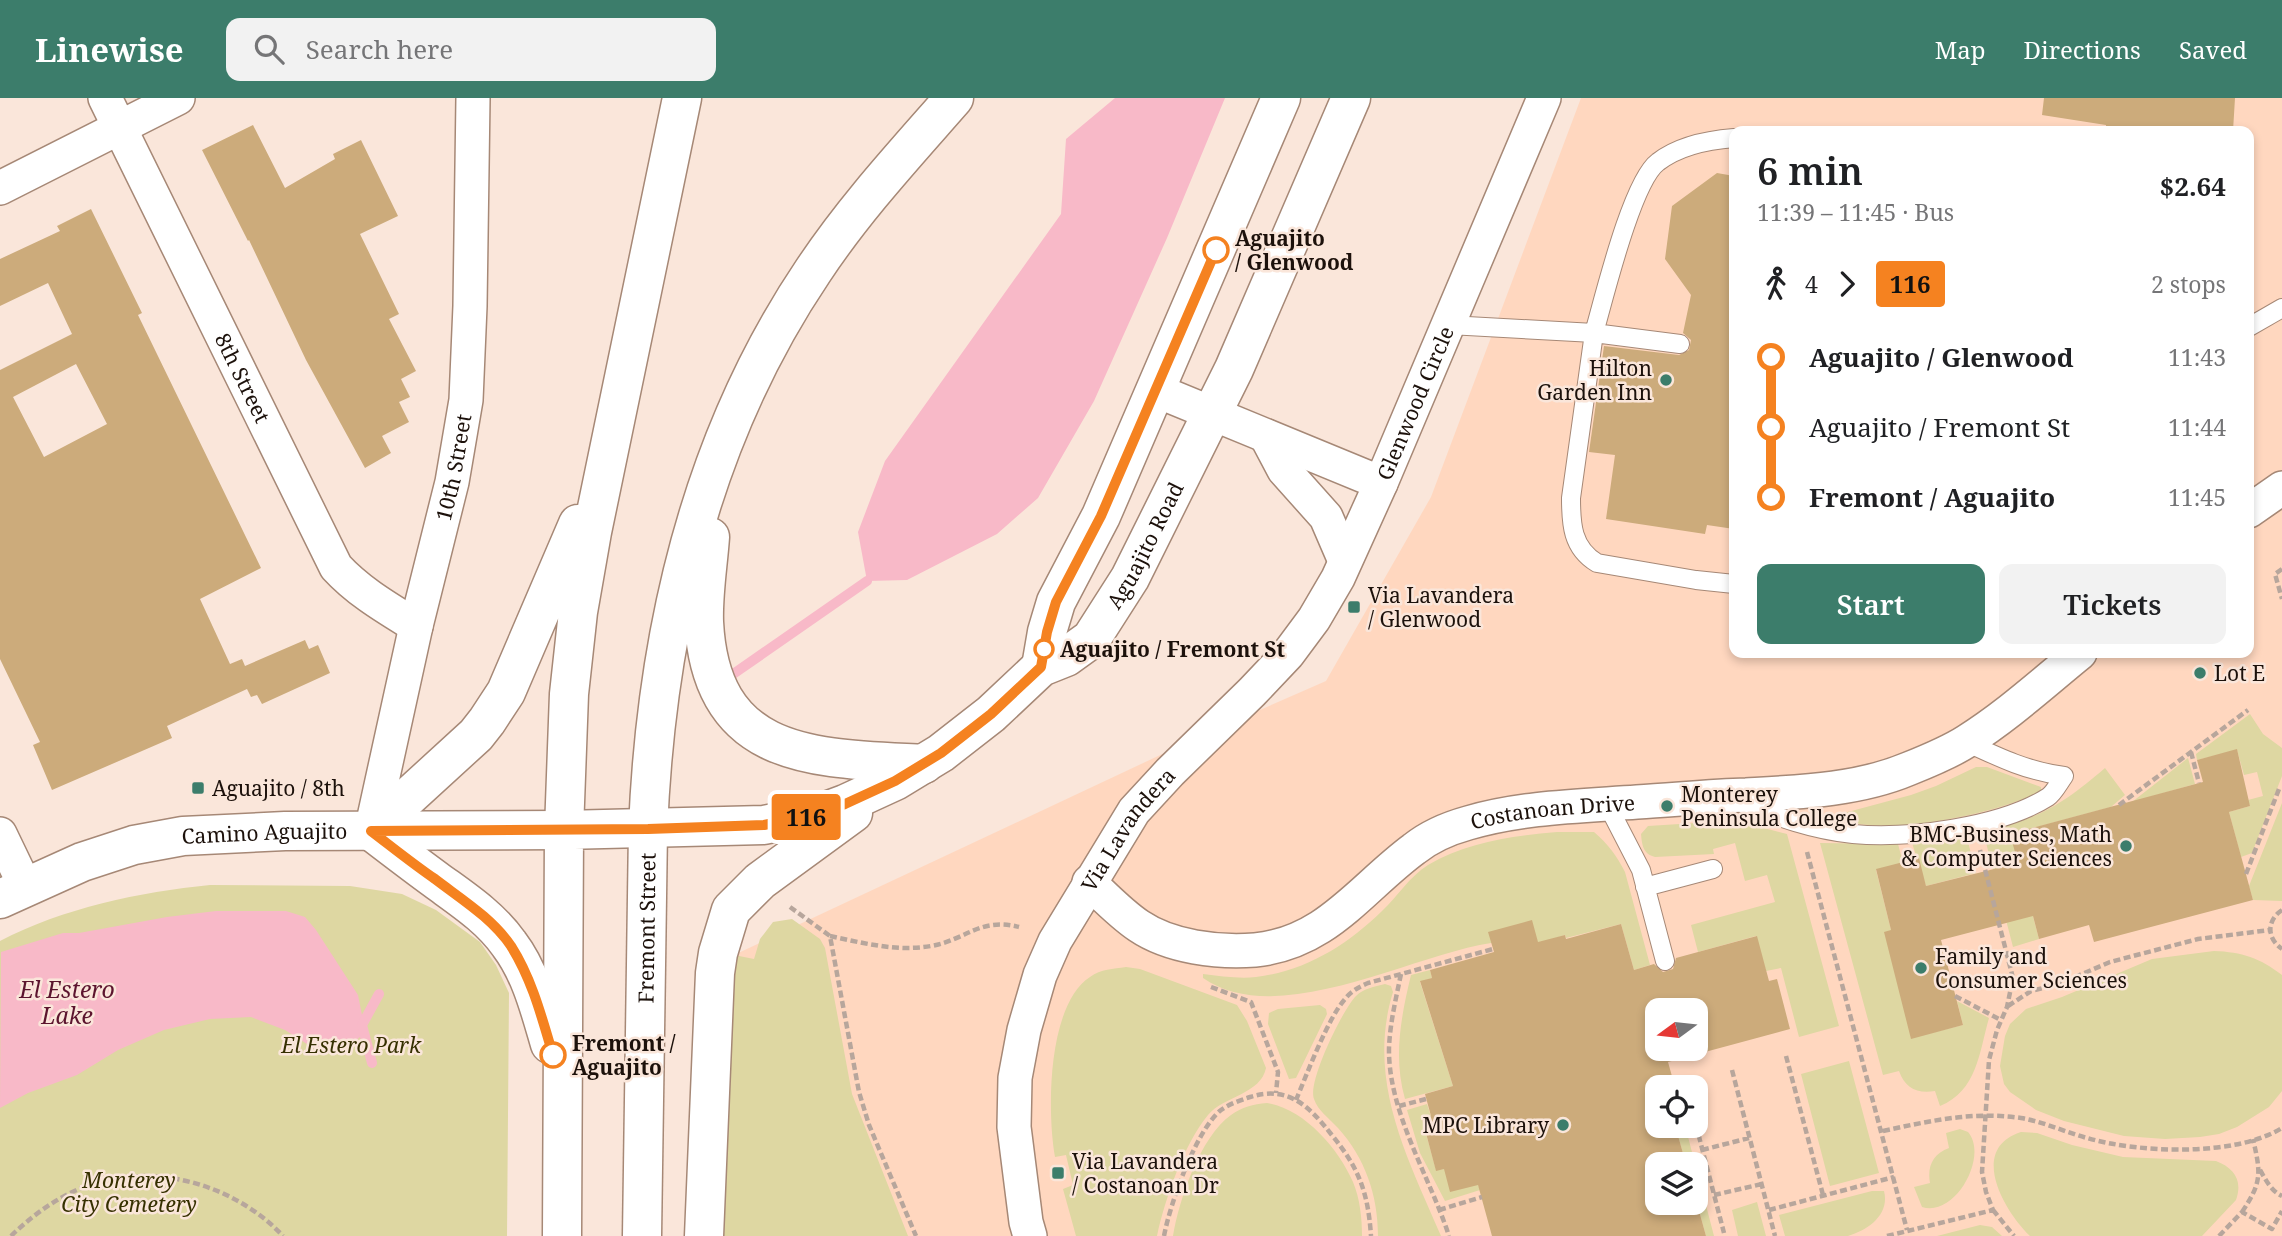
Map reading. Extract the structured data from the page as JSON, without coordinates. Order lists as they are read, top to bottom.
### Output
{
  "streets": {
    "main road": ["Aguajito Road", "Camino Aguajito", "Fremont Street"],
    "street": [
      "8th Street",
      "Glenwood Circle",
      "10th Street",
      "Costanoan Drive",
      "Via Lavandera"
    ]
  },
  "crossings": [
    ["8th Street", "10th Street"],
    ["Glenwood Circle", "Aguajito Road"],
    ["Glenwood Circle", "Via Lavandera"],
    ["10th Street", "Camino Aguajito"],
    ["Aguajito Road", "Camino Aguajito"],
    ["Costanoan Drive", "Via Lavandera"],
    ["Camino Aguajito", "Fremont Street"]
  ],
  "water": ["El Estero Lake"],
  "parks": ["El Estero Park", "Monterey City Cemetery"],
  "places": {
    "other": [
      "Aguajito / Glenwood",
      "Hilton Garden Inn",
      "Aguajito / Fremont St",
      "Lot E",
      "Monterey Peninsula College",
      "BMC-Business, Math & Computer Sciences",
      "Family and Consumer Sciences",
      "Fremont / Aguajito",
      "MPC Library"
    ],
    "transit": ["Via Lavandera / Glenwood", "Aguajito / 8th", "Via Lavandera / Costanoan Dr"]
  },
  "lines": ["bus line 116"],
  "north": "left",
  "page": {
    "header": "Linewise",
    "search": "Search here",
    "nav": ["Map", "Directions", "Saved"],
    "on_map": "116",
    "heading": ["6 min", "11:39 – 11:45 · Bus", "$2.64"],
    "legs": ["4", "116", "2 stops"],
    "list": [
      {
        "name": "Aguajito / Glenwood",
        "value": "11:43"
      },
      {
        "name": "Aguajito / Fremont St",
        "value": "11:44"
      },
      {
        "name": "Fremont / Aguajito",
        "value": "11:45"
      }
    ],
    "buttons": ["Start", "Tickets"]
  }
}
